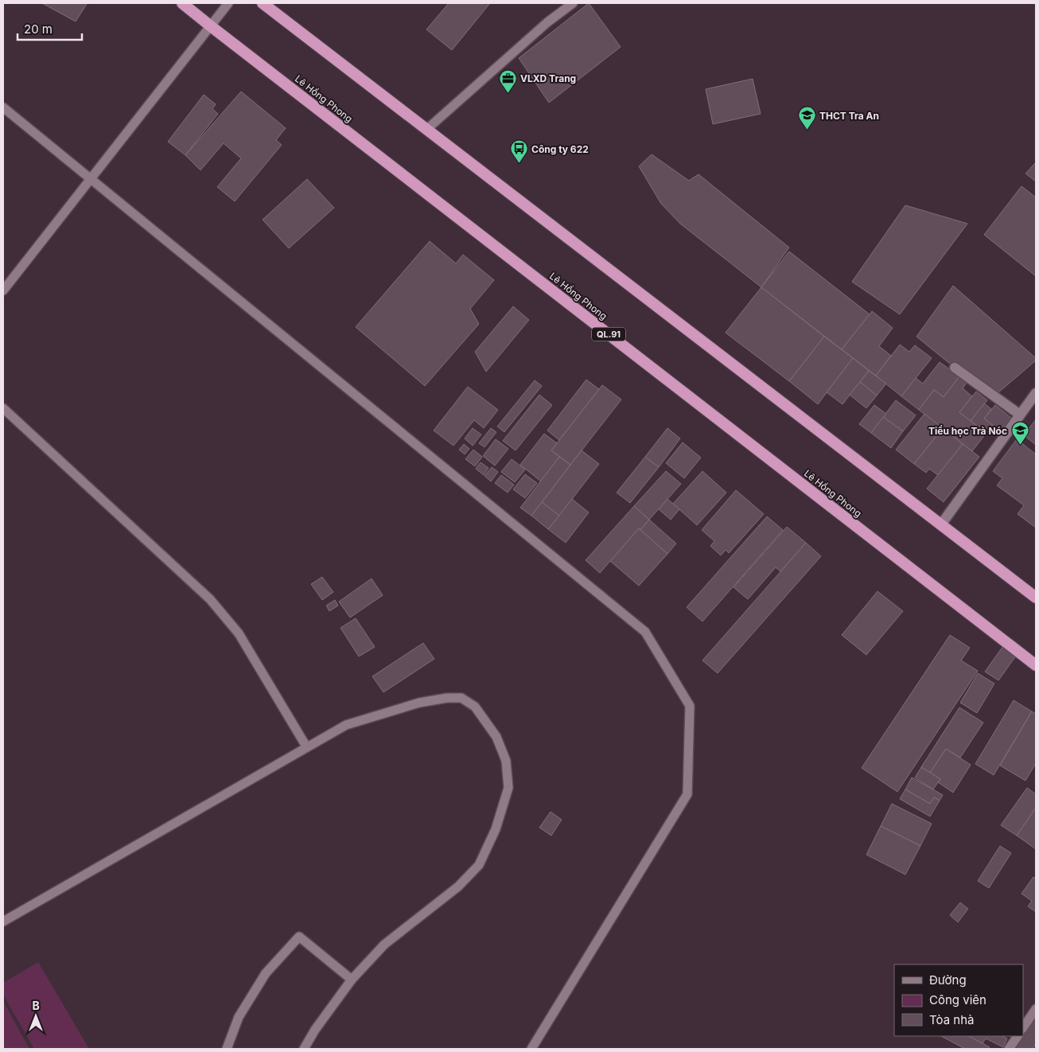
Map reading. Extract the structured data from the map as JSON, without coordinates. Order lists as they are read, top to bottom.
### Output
{
  "streets": {
    "highway": ["Lê Hồng Phong", "QL.91"]
  },
  "places": {
    "office": ["VLXD Trang"],
    "school or university": ["THCT Tra An", "Tiểu học Trà Nóc"],
    "bus stop": ["Công ty 622"]
  },
  "legend": ["Đường", "Công viên", "Tòa nhà"],
  "scale_bar": "20 m",
  "north": "top"
}
